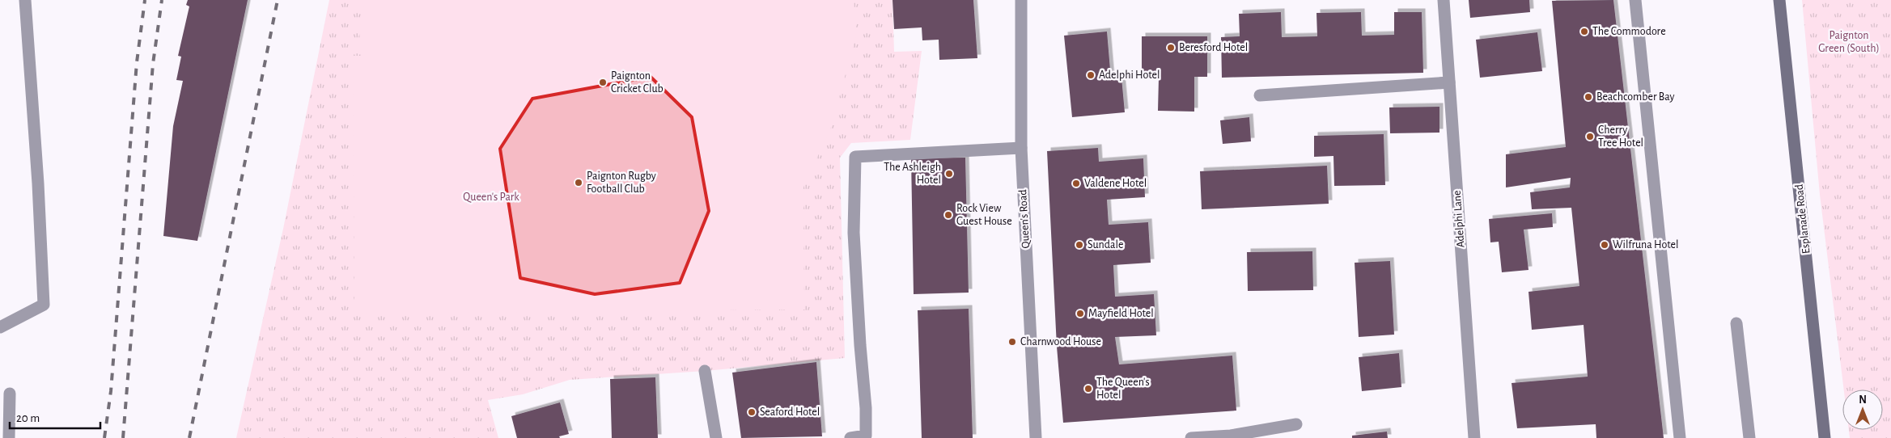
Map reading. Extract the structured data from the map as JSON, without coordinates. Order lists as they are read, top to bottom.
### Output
{
  "streets": {
    "main road": ["Esplanade Road"],
    "street": ["Queen's Road", "Adelphi Lane"]
  },
  "parks": ["Paignton Green (South)", "Queen's Park"],
  "places": [
    "The Commodore",
    "Beresford Hotel",
    "Adelphi Hotel",
    "Paignton Cricket Club",
    "Beachcomber Bay",
    "Cherry Tree Hotel",
    "The Ashleigh Hotel",
    "Paignton Rugby Football Club",
    "Valdene Hotel",
    "Rock View Guest House",
    "Sundale",
    "Wilfruna Hotel",
    "Mayfield Hotel",
    "Charnwood House",
    "The Queen's Hotel",
    "Seaford Hotel"
  ],
  "scale_bar": "20 m",
  "north": "top"
}
